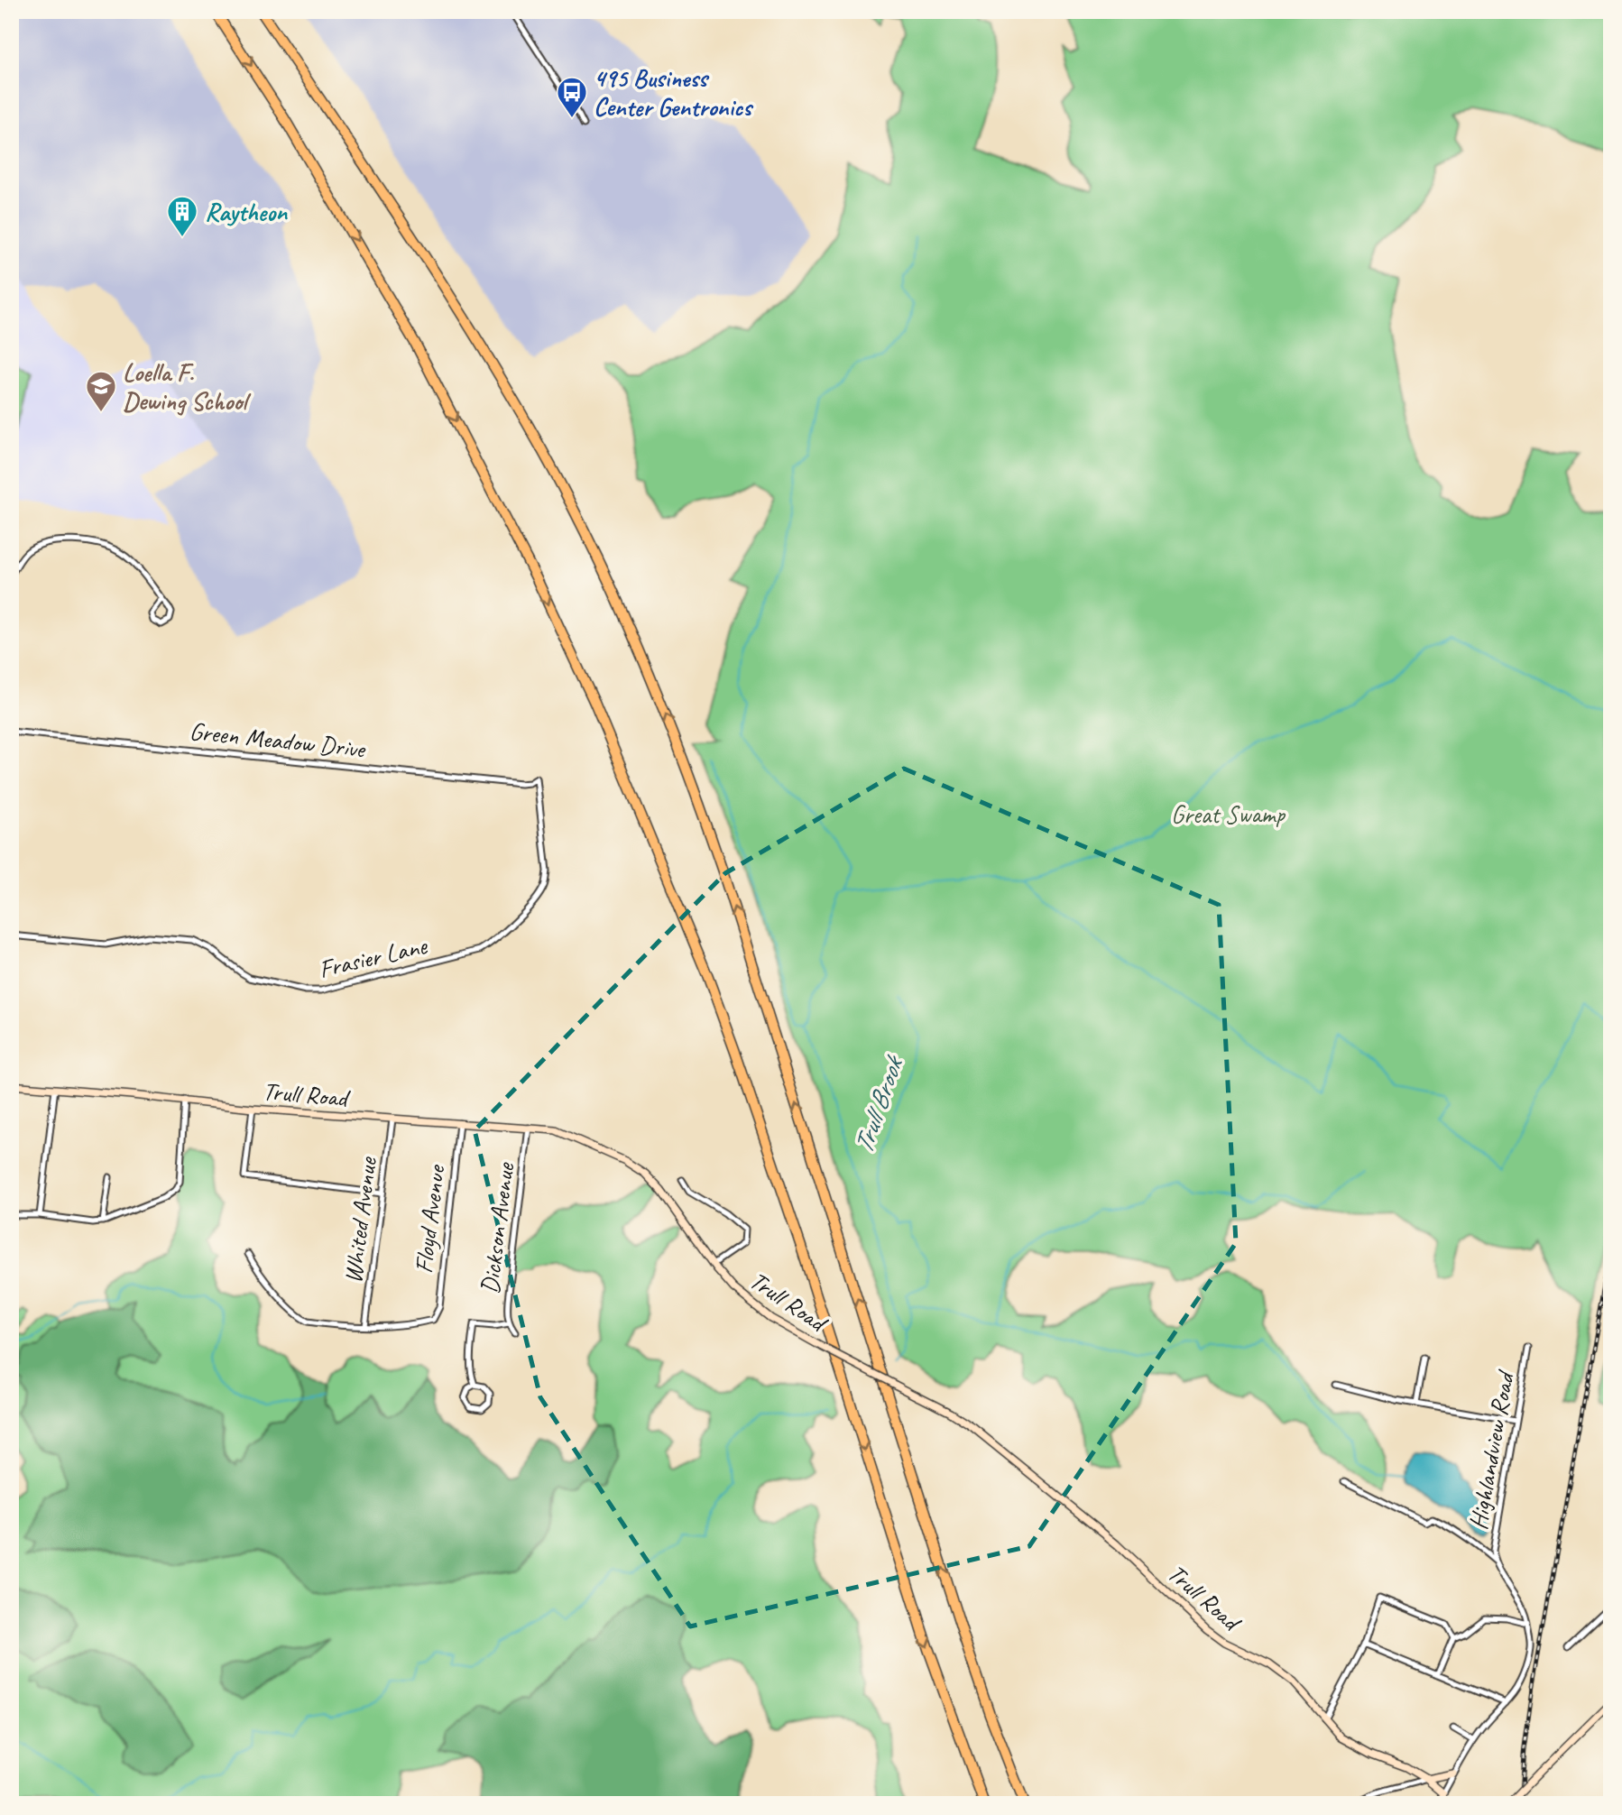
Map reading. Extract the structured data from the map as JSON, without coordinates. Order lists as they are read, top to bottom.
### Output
{
  "streets": {
    "street": [
      "Green Meadow Drive",
      "Frasier Lane",
      "Trull Road",
      "Floyd Avenue",
      "Whited Avenue",
      "Dickson Avenue",
      "Highlandview Road"
    ]
  },
  "crossings": [
    ["Green Meadow Drive", "Frasier Lane"],
    ["Trull Road", "Floyd Avenue"],
    ["Trull Road", "Whited Avenue"],
    ["Trull Road", "Dickson Avenue"],
    ["Floyd Avenue", "Whited Avenue"]
  ],
  "water": ["Trull Brook"],
  "parks": ["Great Swamp"],
  "places": {
    "bus stop": ["495 Business Center Gentronics"],
    "building": ["Raytheon"],
    "school or university": ["Loella F. Dewing School"]
  }
}
